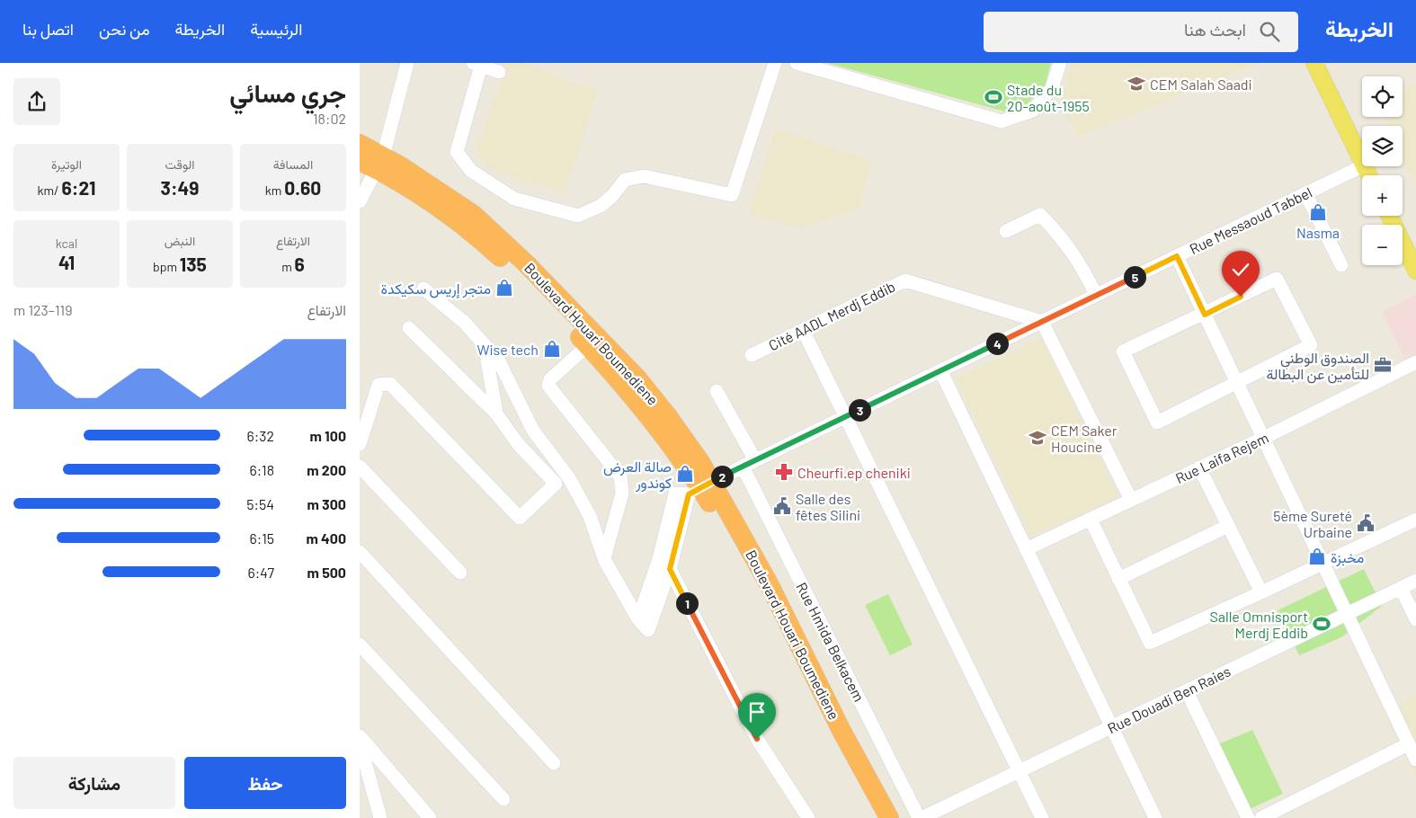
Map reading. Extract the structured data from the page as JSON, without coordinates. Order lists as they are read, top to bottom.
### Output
{
  "streets": {
    "highway": ["Boulevard Houari Boumediene"],
    "street": [
      "Rue Messaoud Tabbel",
      "Cité AADL Merdj Eddib",
      "Rue Laifa Rejem",
      "Rue Hmida Belkacem",
      "Rue Douadi Ben Raies"
    ]
  },
  "crossings": [
    ["Rue Messaoud Tabbel", "Cité AADL Merdj Eddib"],
    ["Rue Messaoud Tabbel", "Boulevard Houari Boumediene"],
    ["Rue Messaoud Tabbel", "Rue Hmida Belkacem"],
    ["Rue Hmida Belkacem", "Rue Douadi Ben Raies"]
  ],
  "places": {
    "school or university": ["CEM Salah Saadi", "CEM Saker Houcine"],
    "sports": ["Stade du 20-août-1955", "Salle Omnisport Merdj Eddib"],
    "shop": [
      "Nasma",
      "متجر إريس سكيكدة",
      "Wise tech",
      "صالة العرض كوندور",
      "مخبزة"
    ],
    "office": ["الصندوق الوطني للتأمين عن البطالة"],
    "pharmacy": ["Cheurfi.ep cheniki"],
    "public building": ["Salle des fêtes Silini", "5ème Sureté Urbaine"]
  },
  "page": {
    "header": "الخريطة",
    "search": "ابحث هنا",
    "nav": [
      "الرئيسية",
      "الخريطة",
      "من نحن",
      "اتصل بنا"
    ],
    "heading": ["جري مسائي", "18:02"],
    "map_buttons": ["+", "−"],
    "stats": [
      ["المسافة", "0.60 km"],
      ["الوقت", "3:49"],
      ["الوتيرة", "6:21 /km"],
      ["الارتفاع", "6 m"],
      ["النبض", "135 bpm"],
      ["kcal", "41"]
    ],
    "pins": [
      "5",
      "4",
      "3",
      "2",
      "1"
    ],
    "chart": ["الارتفاع", "119–123 m"],
    "list": [
      {
        "name": "100 m",
        "note": "6:32"
      },
      {
        "name": "200 m",
        "note": "6:18"
      },
      {
        "name": "300 m",
        "note": "5:54"
      },
      {
        "name": "400 m",
        "note": "6:15"
      },
      {
        "name": "500 m",
        "note": "6:47"
      }
    ],
    "buttons": ["حفظ", "مشاركة"]
  }
}
